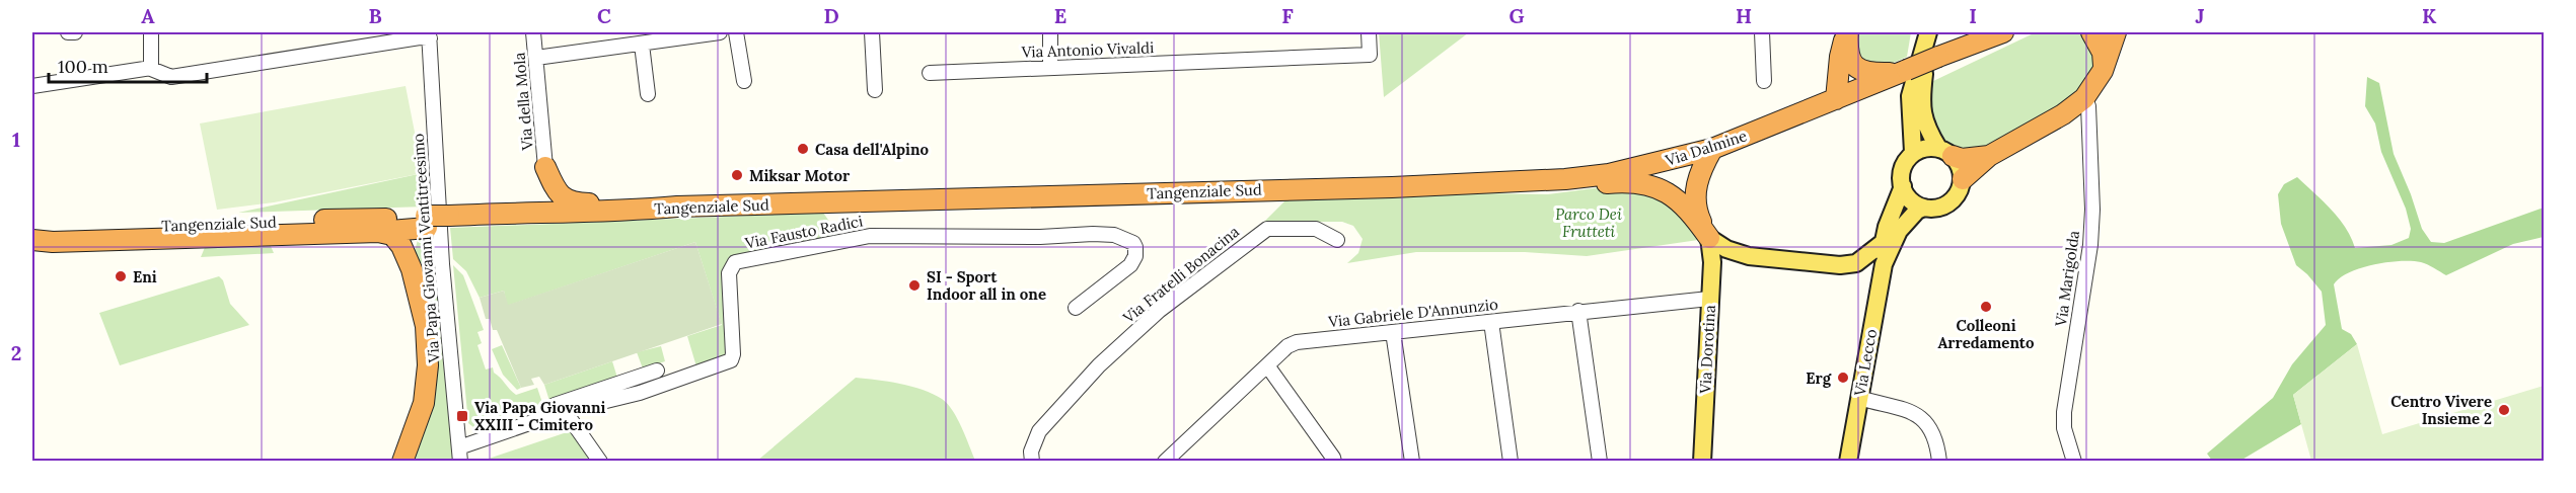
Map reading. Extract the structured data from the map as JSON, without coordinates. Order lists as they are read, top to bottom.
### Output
{
  "streets": {
    "highway": ["Via Dalmine", "Tangenziale Sud"],
    "main road": ["Via Dorotina", "Via Lecco"],
    "street": [
      "Via Antonio Vivaldi",
      "Via della Mola",
      "Via Fausto Radici",
      "Via Papa Giovanni Ventitreesimo",
      "Via Fratelli Bonacina",
      "Via Marigolda",
      "Via Gabriele D'Annunzio"
    ]
  },
  "crossings": [
    ["Via Dalmine", "Tangenziale Sud"],
    ["Via Fausto Radici", "Via Papa Giovanni Ventitreesimo"],
    ["Via Gabriele D'Annunzio", "Via Dorotina"]
  ],
  "parks": ["Parco Dei Frutteti"],
  "places": {
    "other": [
      "Casa dell'Alpino",
      "Miksar Motor",
      "Eni",
      "SI - Sport Indoor all in one",
      "Colleoni Arredamento",
      "Erg",
      "Centro Vivere Insieme 2"
    ],
    "transit": ["Via Papa Giovanni XXIII - Cimitero"]
  },
  "scale_bar": "100 m",
  "grid": {
    "columns": [
      "A",
      "B",
      "C",
      "D",
      "E",
      "F",
      "G",
      "H",
      "I",
      "J",
      "K"
    ],
    "rows": ["1", "2"]
  }
}
